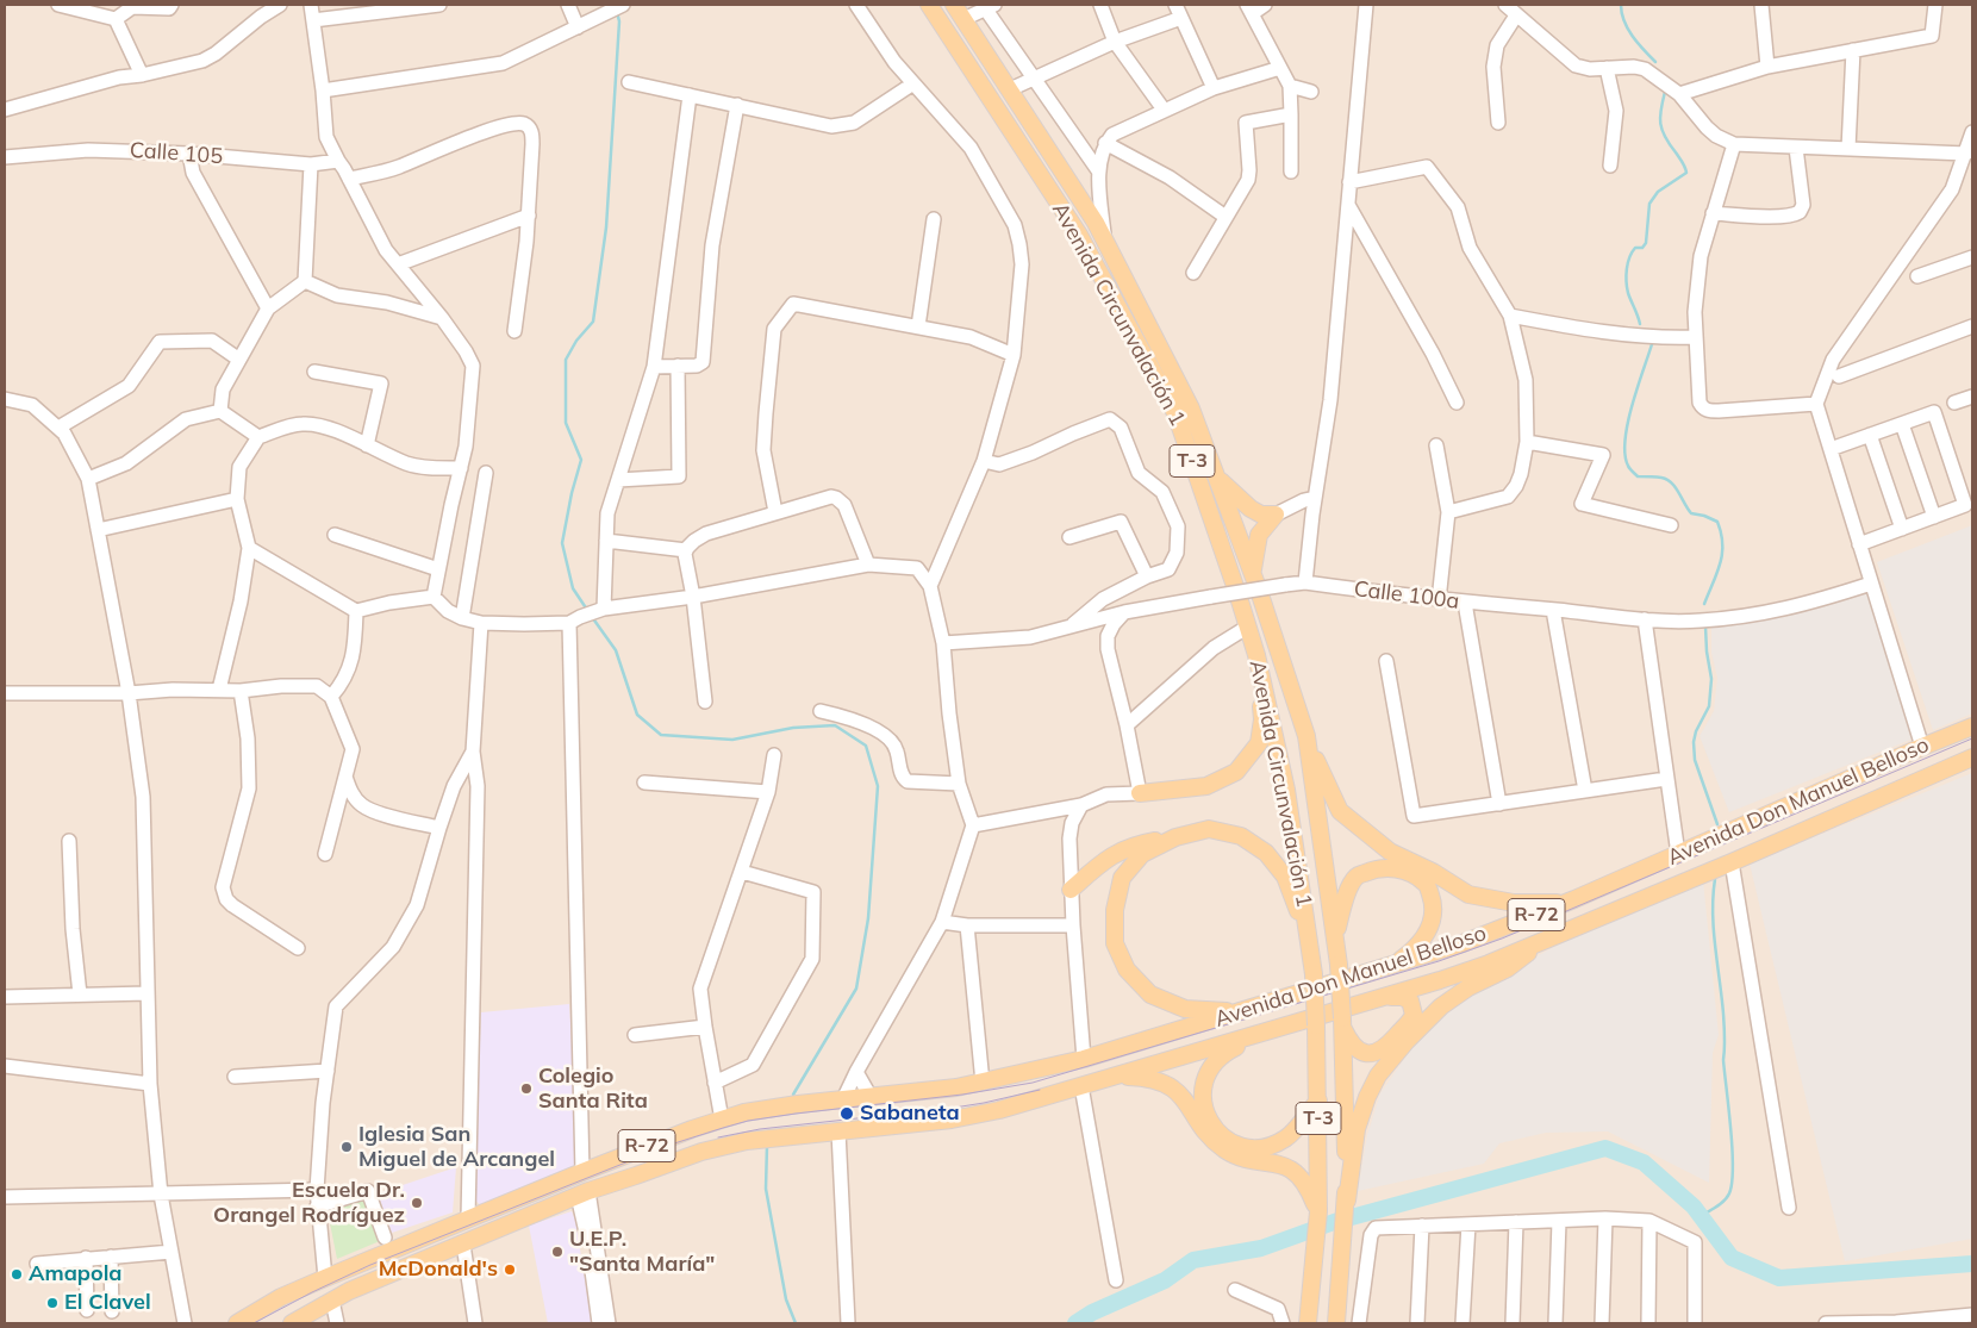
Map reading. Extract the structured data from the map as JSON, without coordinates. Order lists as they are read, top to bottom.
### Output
{
  "streets": {
    "main road": [
      "Avenida Circunvalación 1",
      "T-3",
      "Avenida Don Manuel Belloso",
      "R-72"
    ],
    "street": ["Calle 105", "Calle 100a"]
  },
  "crossings": [
    ["Avenida Don Manuel Belloso", "R-72"]
  ],
  "places": [
    "Colegio Santa Rita",
    "Sabaneta",
    "Iglesia San Miguel de Arcangel",
    "Escuela Dr. Orangel Rodríguez",
    "U.E.P. \"Santa María\"",
    "McDonald's",
    "Amapola",
    "El Clavel"
  ]
}
